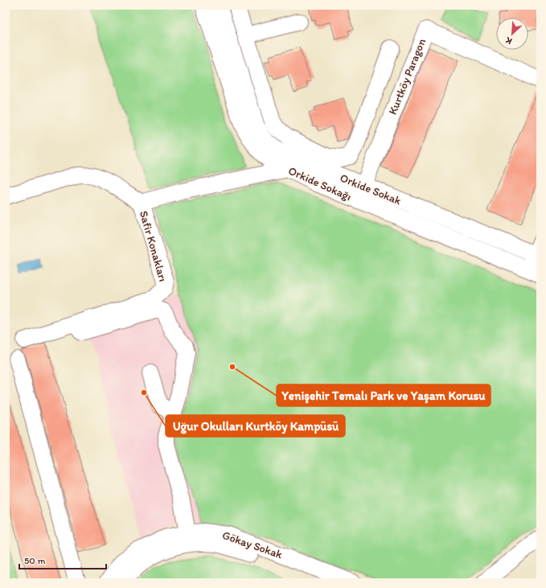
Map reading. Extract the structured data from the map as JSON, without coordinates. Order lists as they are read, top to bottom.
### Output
{
  "streets": {
    "street": [
      "Kurtköy Paragon",
      "Orkide Sokağı",
      "Orkide Sokak",
      "Safir Konakları",
      "Gökay Sokak"
    ]
  },
  "crossings": [
    ["Kurtköy Paragon", "Orkide Sokak"],
    ["Orkide Sokağı", "Orkide Sokak"],
    ["Orkide Sokağı", "Safir Konakları"]
  ],
  "places": ["Yenişehir Temalı Park ve Yaşam Korusu", "Uğur Okulları Kurtköy Kampüsü"],
  "scale_bar": "50 m",
  "north": "bottom left"
}
